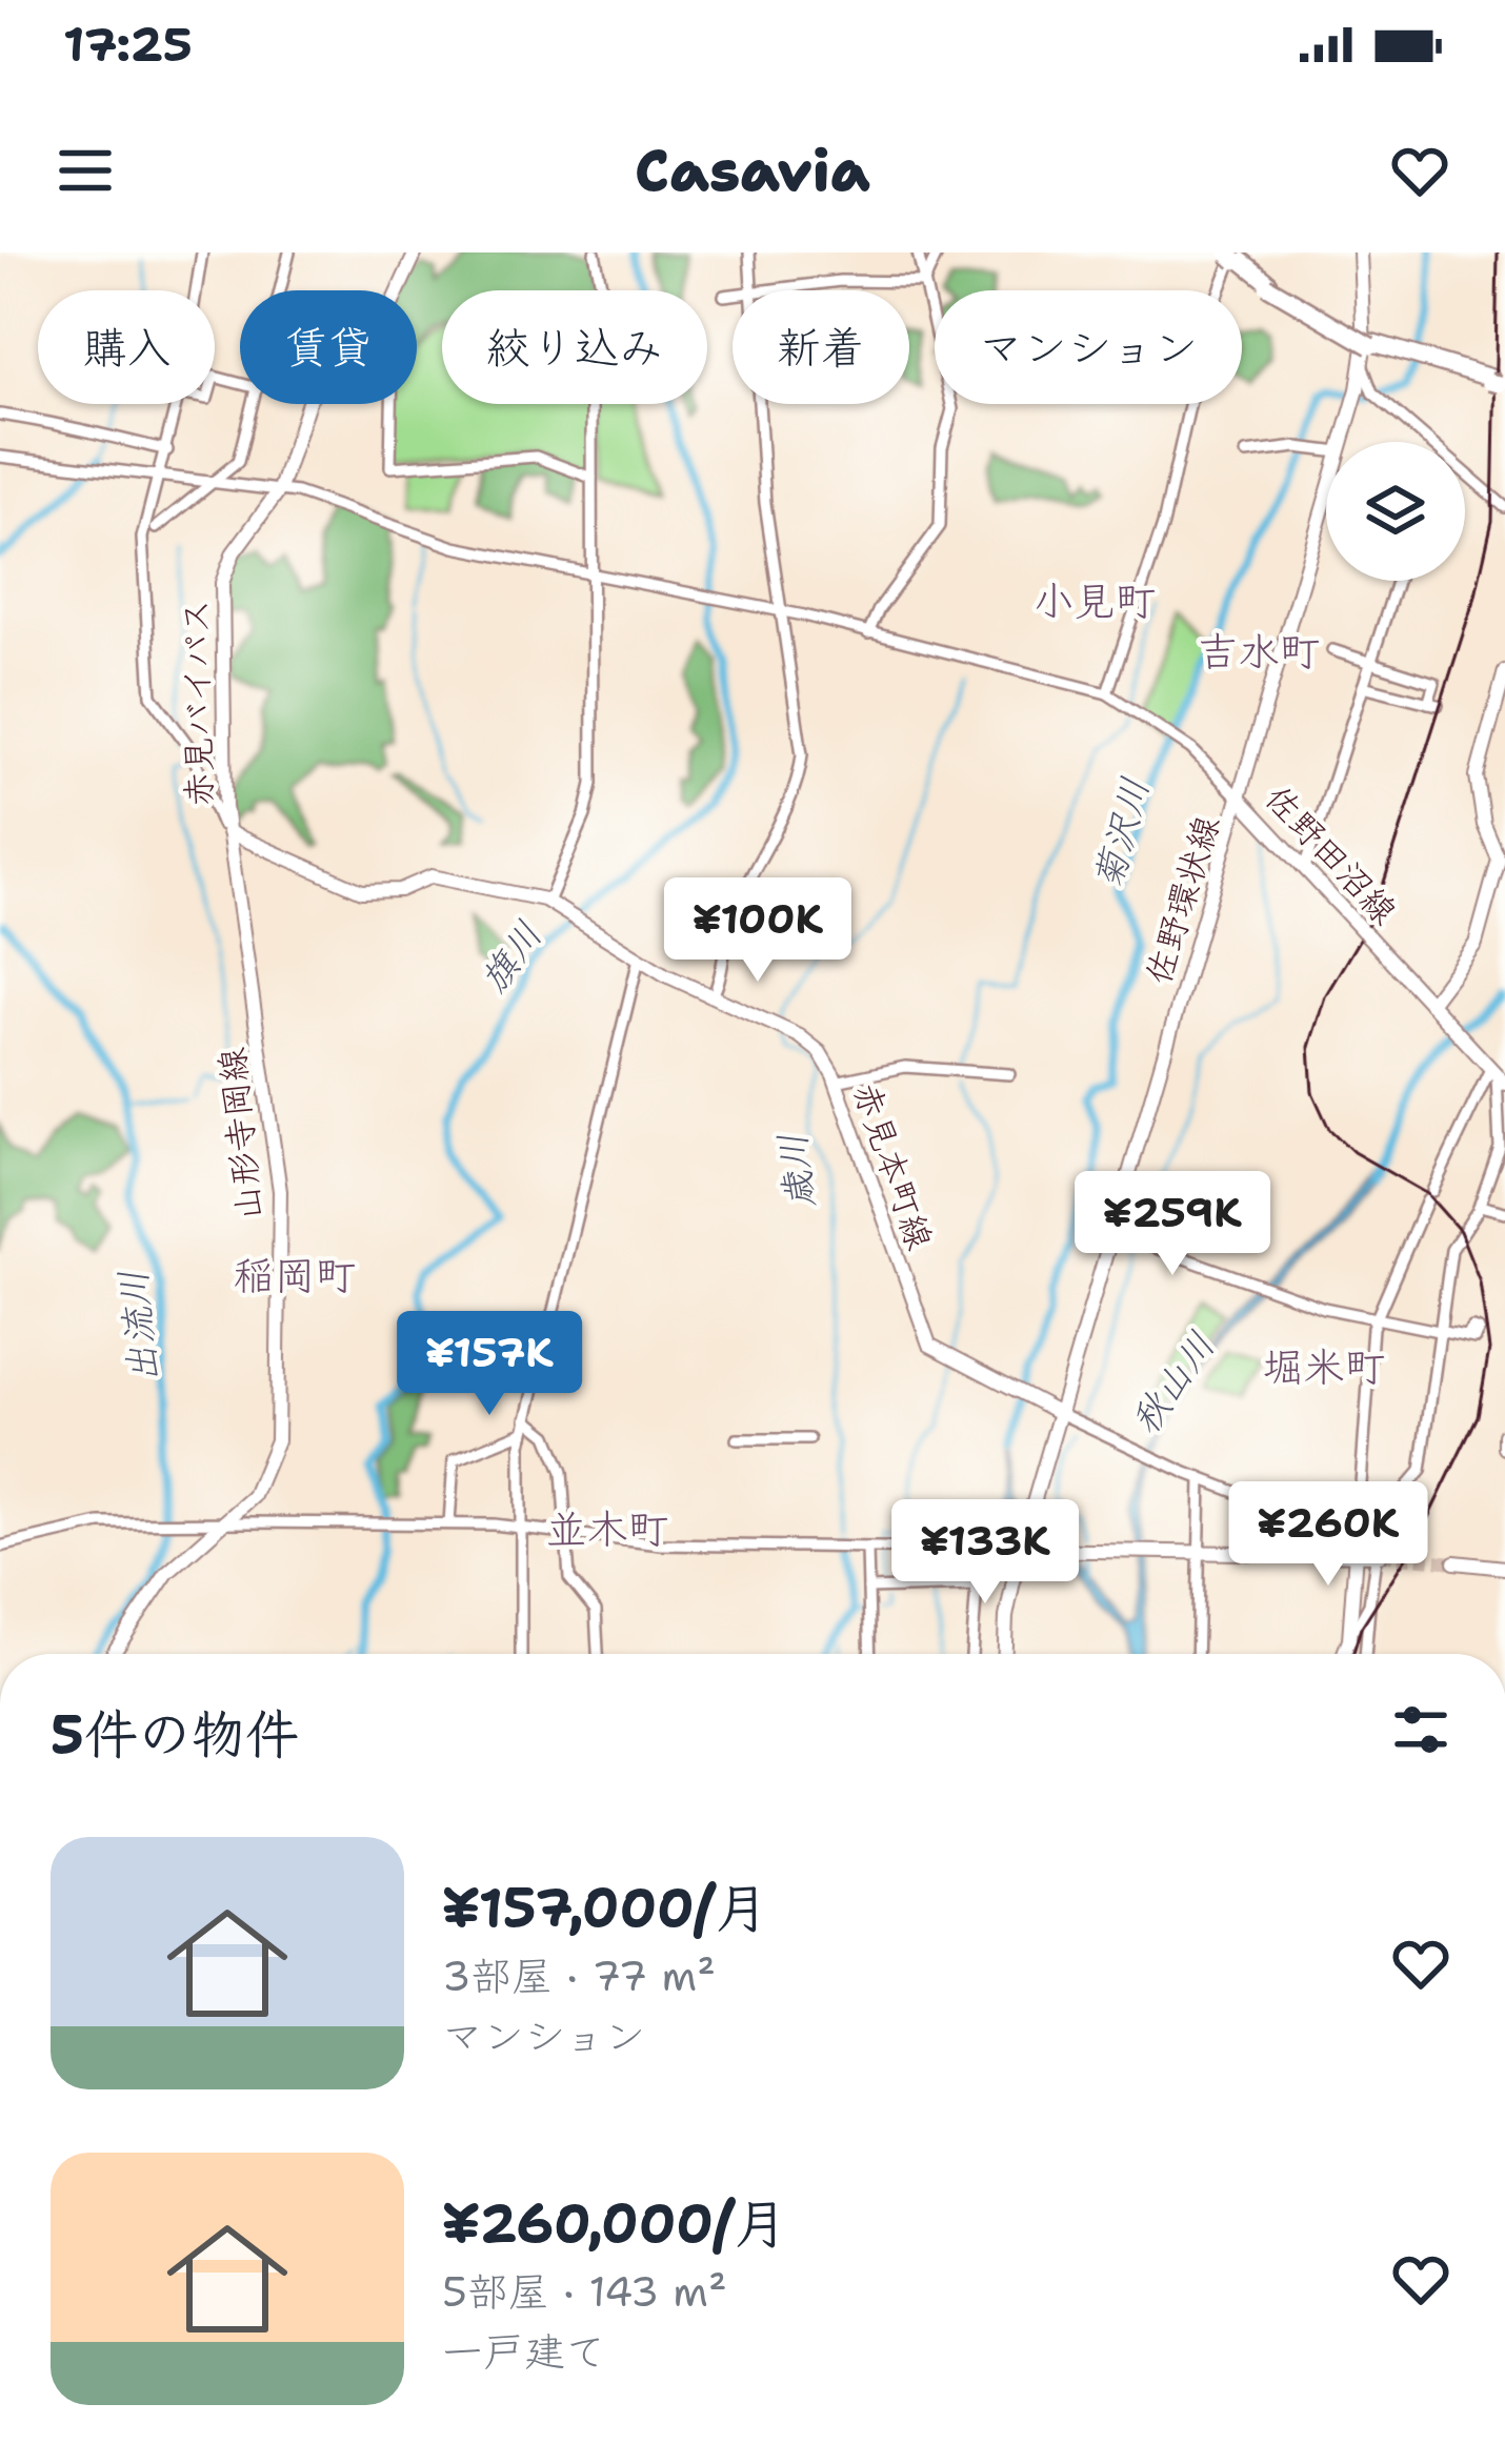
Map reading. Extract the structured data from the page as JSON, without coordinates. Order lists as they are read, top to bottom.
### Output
{
  "streets": {
    "main road": [
      "赤見バイパス",
      "佐野田沼線",
      "佐野環状線",
      "山形寺岡線",
      "赤見本町線"
    ]
  },
  "crossings": [
    ["赤見バイパス", "山形寺岡線"],
    ["赤見バイパス", "赤見本町線"],
    ["佐野田沼線", "佐野環状線"],
    ["佐野環状線", "赤見本町線"],
    ["山形寺岡線", "赤見本町線"]
  ],
  "districts": [
    "小見町",
    "吉水町",
    "稲岡町",
    "堀米町",
    "並木町"
  ],
  "water": [
    "菊沢川",
    "旗川",
    "歳川",
    "出流川",
    "秋山川"
  ],
  "page": {
    "status": "17:25",
    "header": "Casavia",
    "chip": [
      "購入",
      "賃貸",
      "絞り込み",
      "新着",
      "マンション"
    ],
    "price": [
      "¥100K",
      "¥259K",
      "¥157K",
      "¥260K",
      "¥133K"
    ],
    "heading": "5件の物件",
    "list": [
      {
        "name": "¥157,000/月",
        "note": "3部屋 · 77 m² · マンション"
      },
      {
        "name": "¥260,000/月",
        "note": "5部屋 · 143 m² · 一戸建て"
      }
    ]
  }
}
